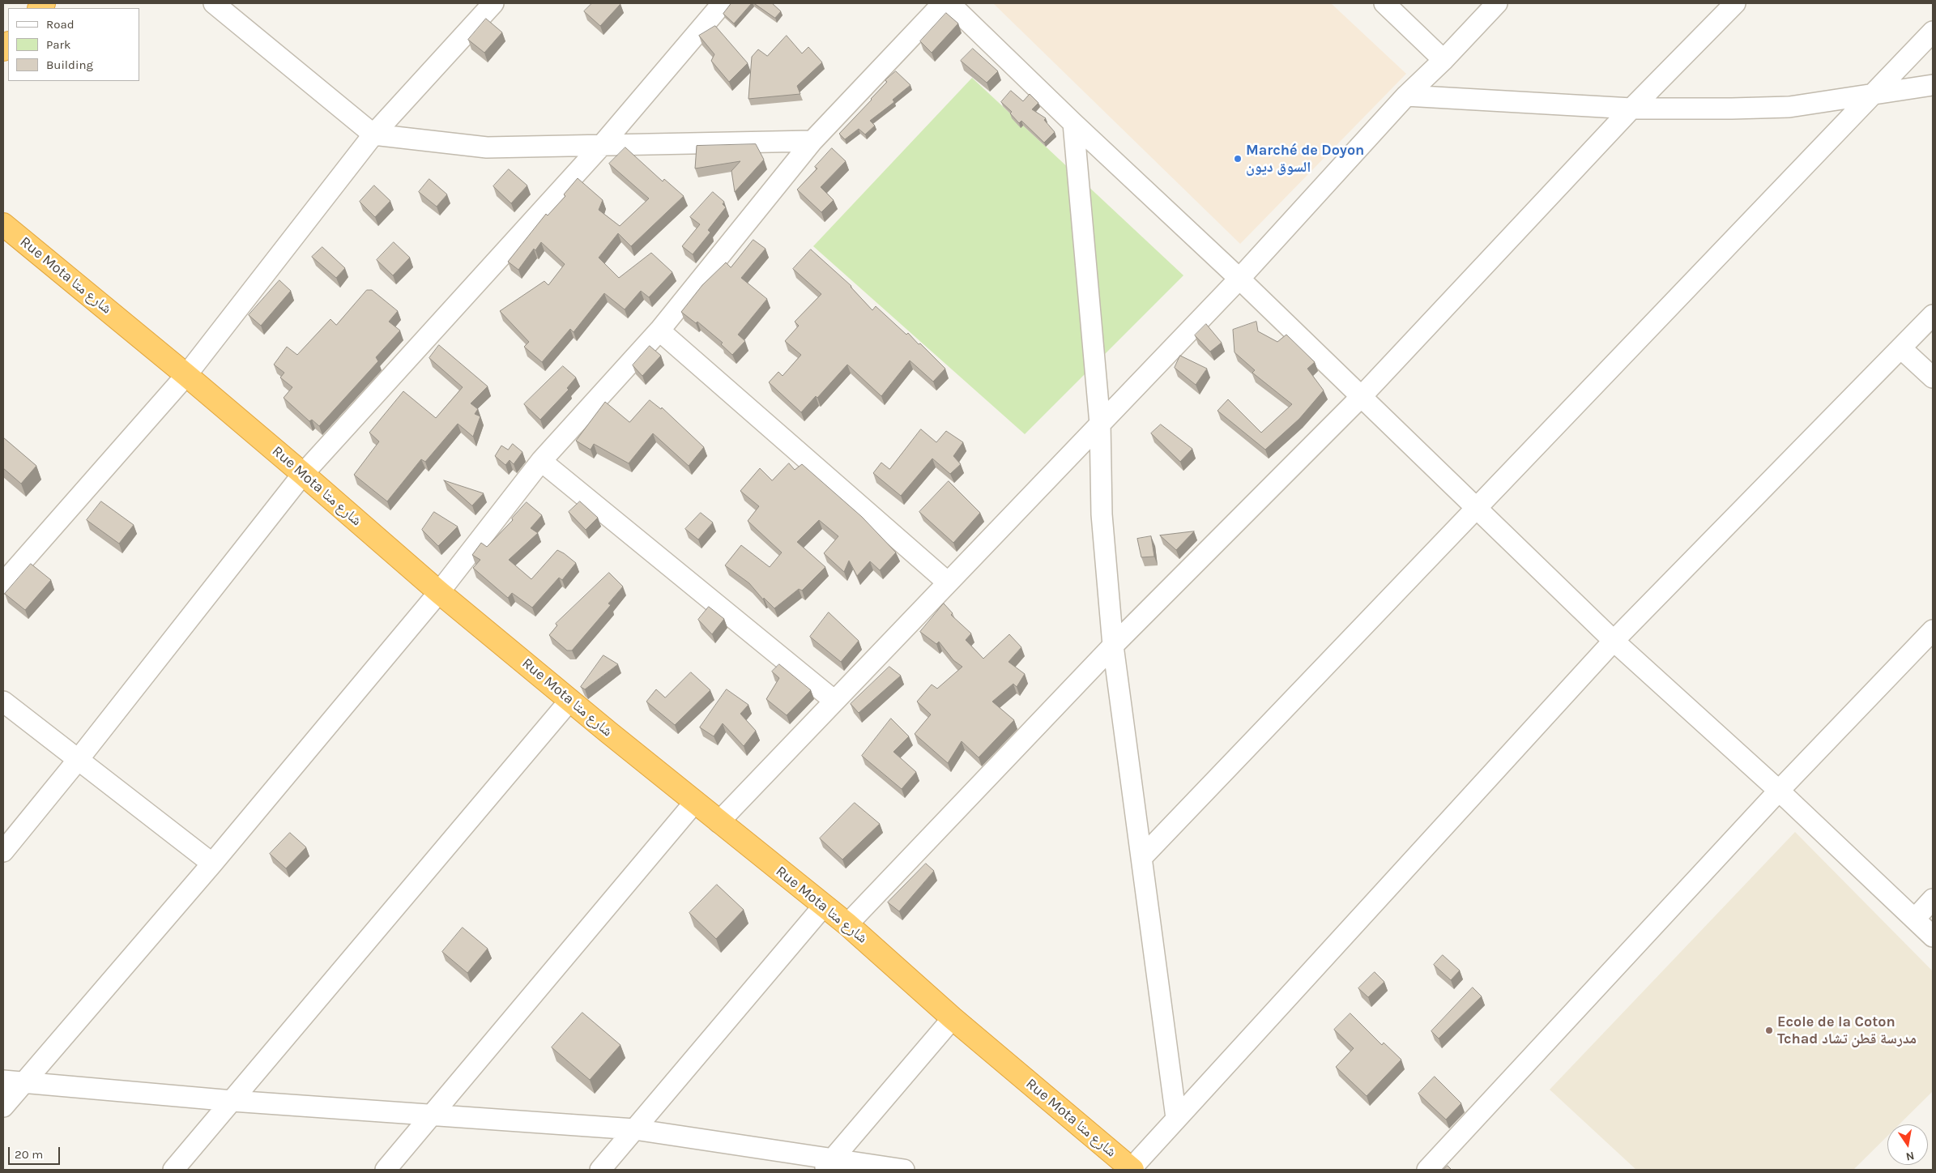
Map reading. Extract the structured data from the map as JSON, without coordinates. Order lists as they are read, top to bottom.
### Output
{
  "streets": {
    "highway": ["Rue Mota شارع متا"]
  },
  "places": ["Marché de Doyon السوق ديون", "Ecole de la Coton Tchad مدرسة قطن تشاد"],
  "legend": ["Road", "Park", "Building"],
  "scale_bar": "20 m",
  "north": "bottom"
}
